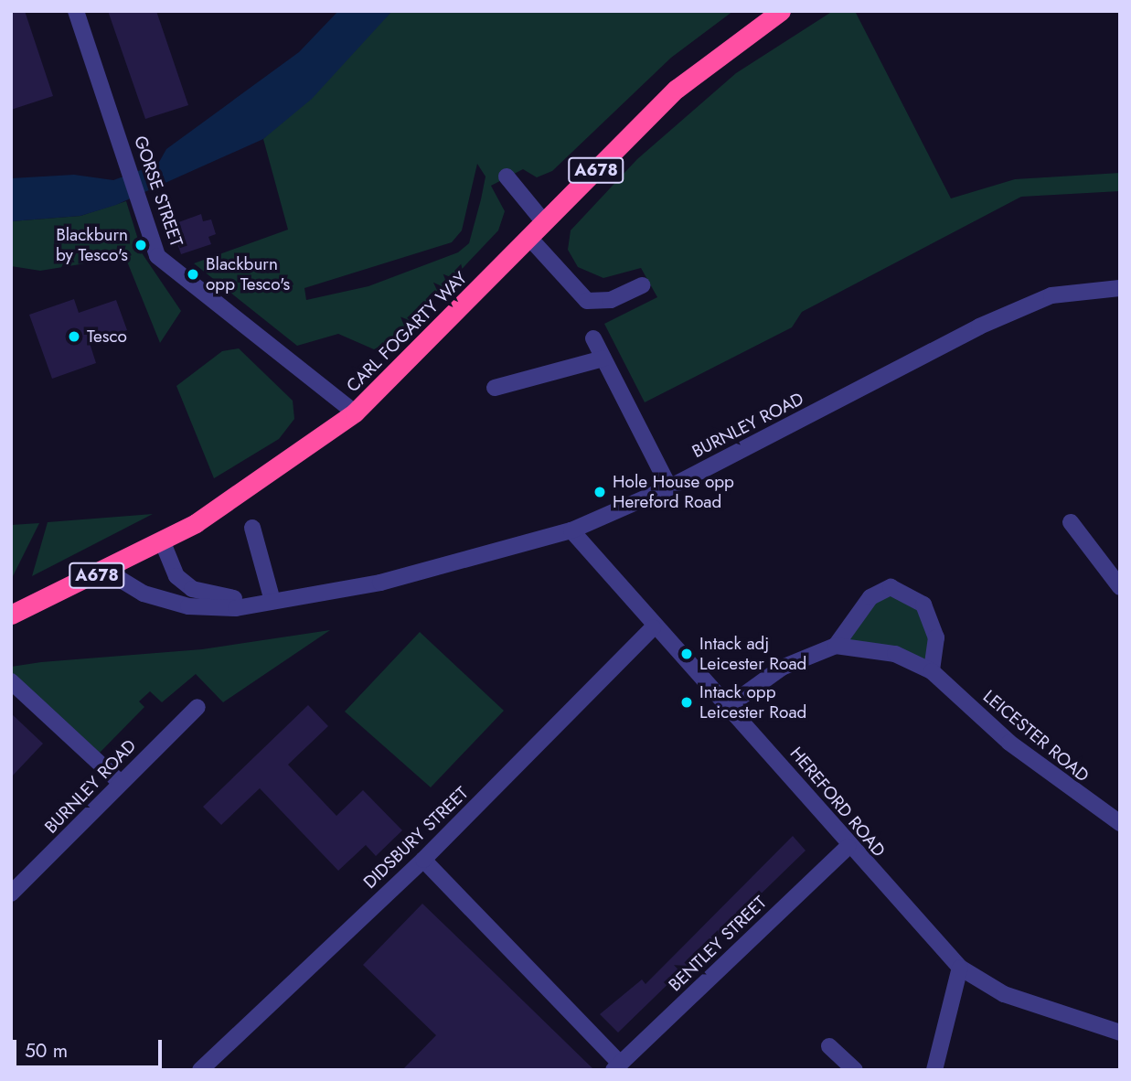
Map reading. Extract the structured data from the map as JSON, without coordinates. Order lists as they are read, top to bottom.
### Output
{
  "streets": {
    "highway": ["A678", "CARL FOGARTY WAY"],
    "street": [
      "GORSE STREET",
      "BURNLEY ROAD",
      "LEICESTER ROAD",
      "HEREFORD ROAD",
      "DIDSBURY STREET",
      "BENTLEY STREET"
    ]
  },
  "crossings": [
    ["GORSE STREET", "CARL FOGARTY WAY"],
    ["CARL FOGARTY WAY", "BURNLEY ROAD"],
    ["BURNLEY ROAD", "HEREFORD ROAD"],
    ["HEREFORD ROAD", "DIDSBURY STREET"],
    ["HEREFORD ROAD", "BENTLEY STREET"]
  ],
  "places": [
    "Blackburn by Tesco's",
    "Blackburn opp Tesco's",
    "Tesco",
    "Hole House opp Hereford Road",
    "Intack adj Leicester Road",
    "Intack opp Leicester Road"
  ],
  "scale_bar": "50 m"
}
